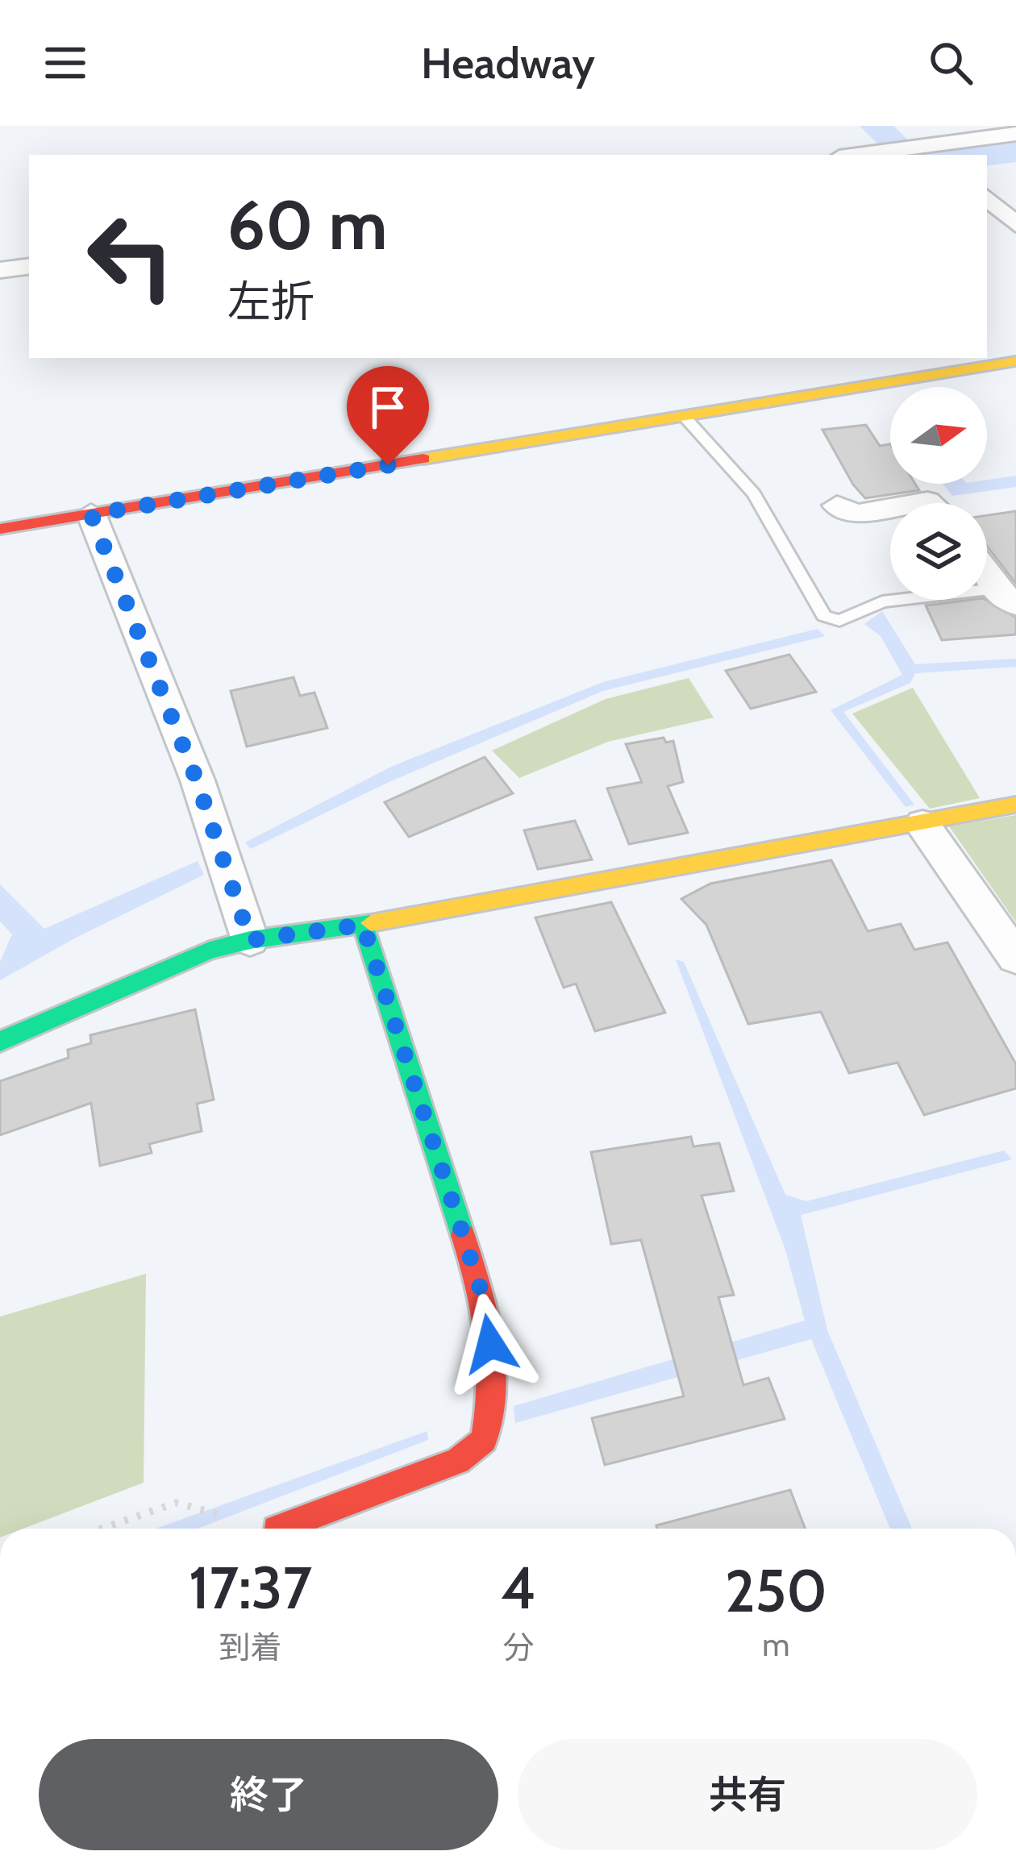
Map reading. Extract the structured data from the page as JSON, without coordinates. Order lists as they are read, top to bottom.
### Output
{
  "north": "right",
  "page": {
    "header": "Headway",
    "turn": ["60 m", "左折"],
    "eta": [
      "17:37",
      "到着",
      "4",
      "分",
      "250",
      "m"
    ],
    "buttons": ["終了", "共有"]
  }
}
